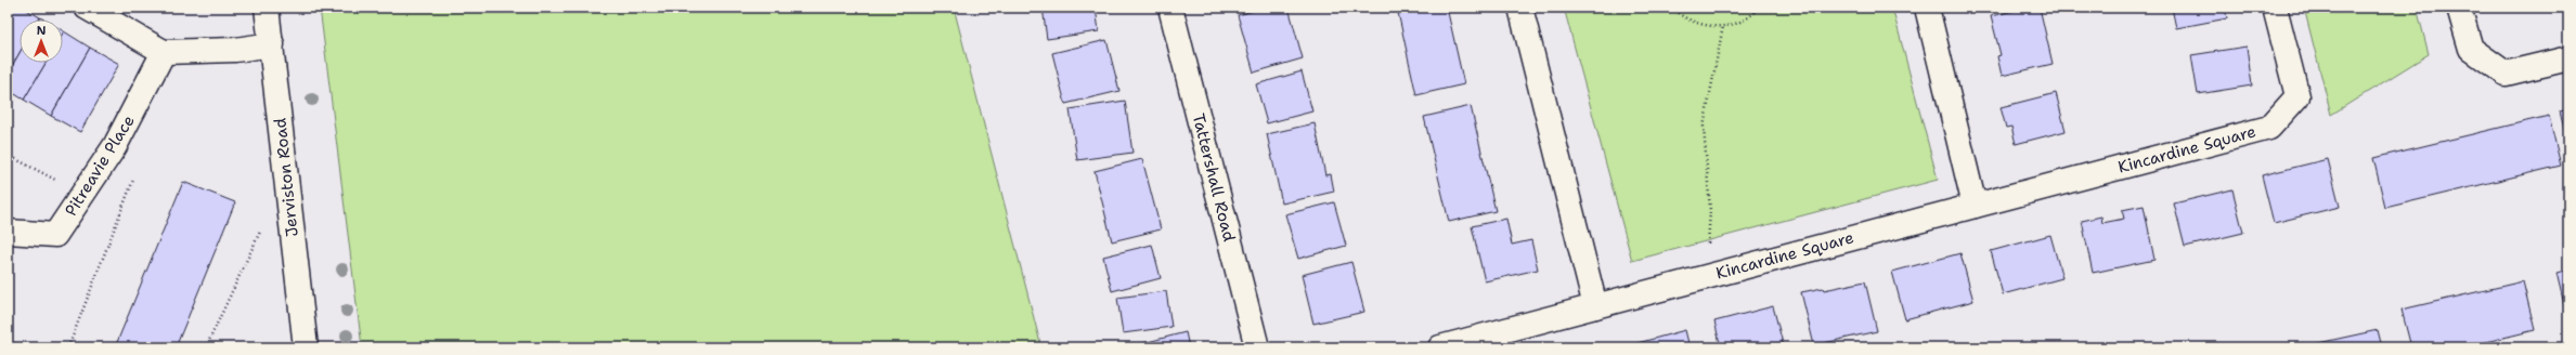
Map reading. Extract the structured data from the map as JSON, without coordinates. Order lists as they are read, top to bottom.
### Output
{
  "streets": {
    "street": [
      "Kincardine Square",
      "Pitreavie Place",
      "Jerviston Road",
      "Tattershall Road"
    ]
  },
  "north": "top"
}
